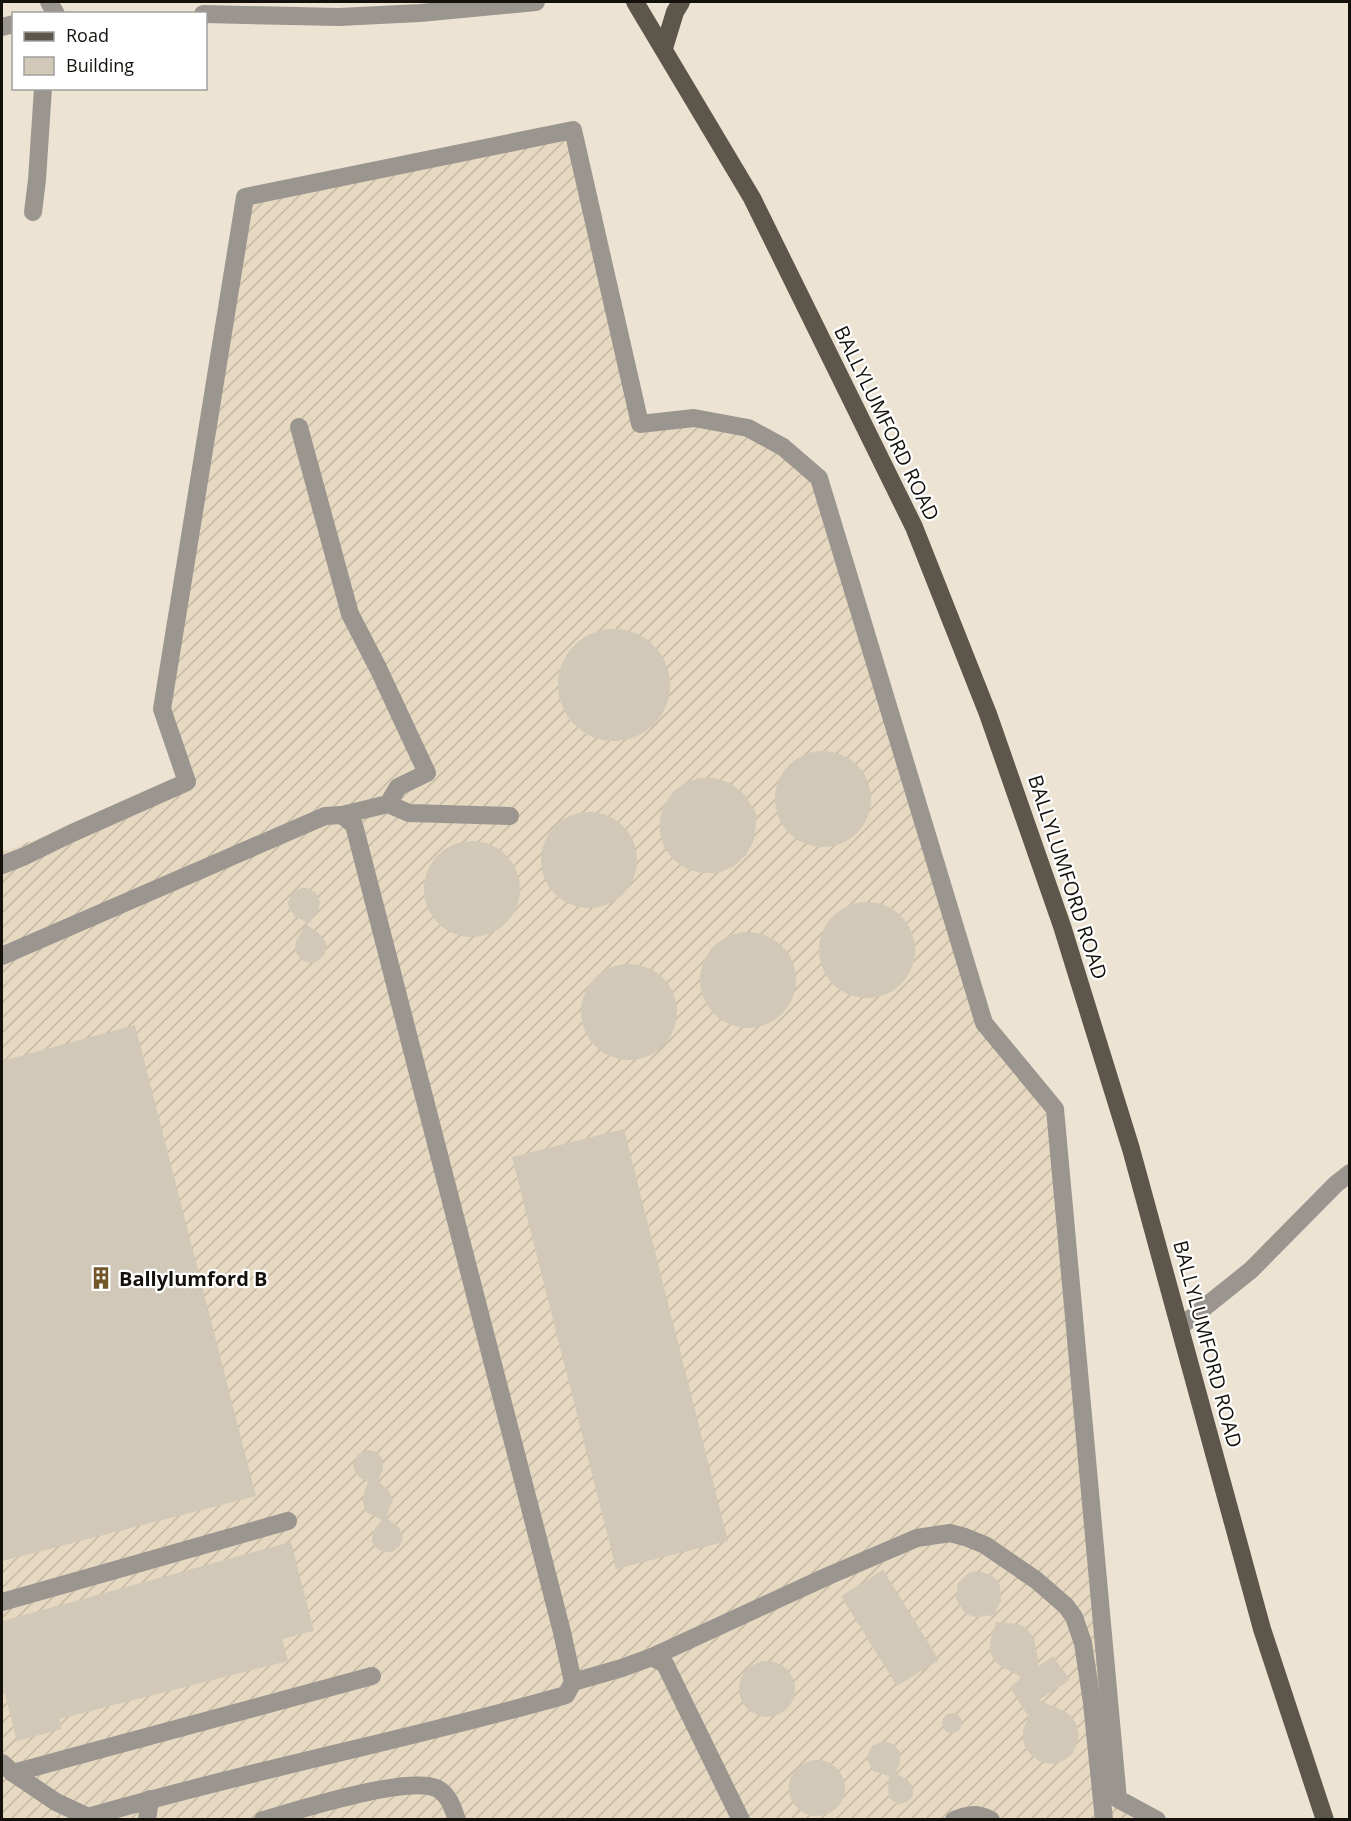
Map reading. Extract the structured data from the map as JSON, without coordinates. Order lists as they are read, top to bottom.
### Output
{
  "streets": {
    "main road": ["BALLYLUMFORD ROAD"]
  },
  "places": {
    "building": ["Ballylumford B"]
  },
  "legend": ["Road", "Building"]
}
